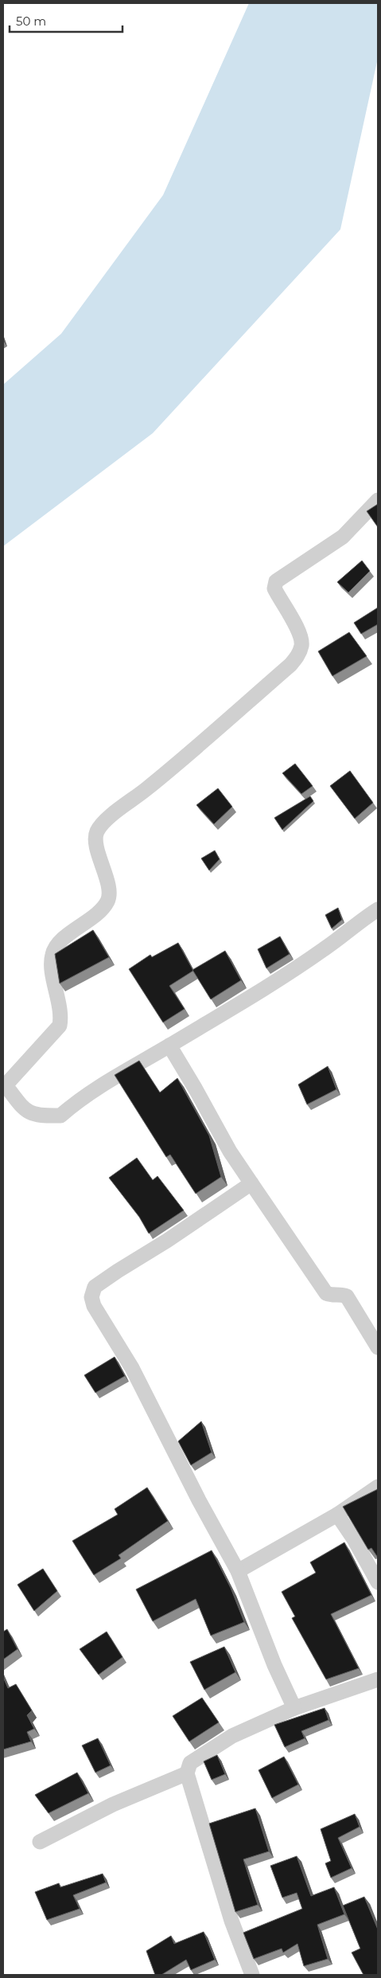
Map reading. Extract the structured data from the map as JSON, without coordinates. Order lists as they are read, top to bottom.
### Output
{
  "scale_bar": "50 m"
}
